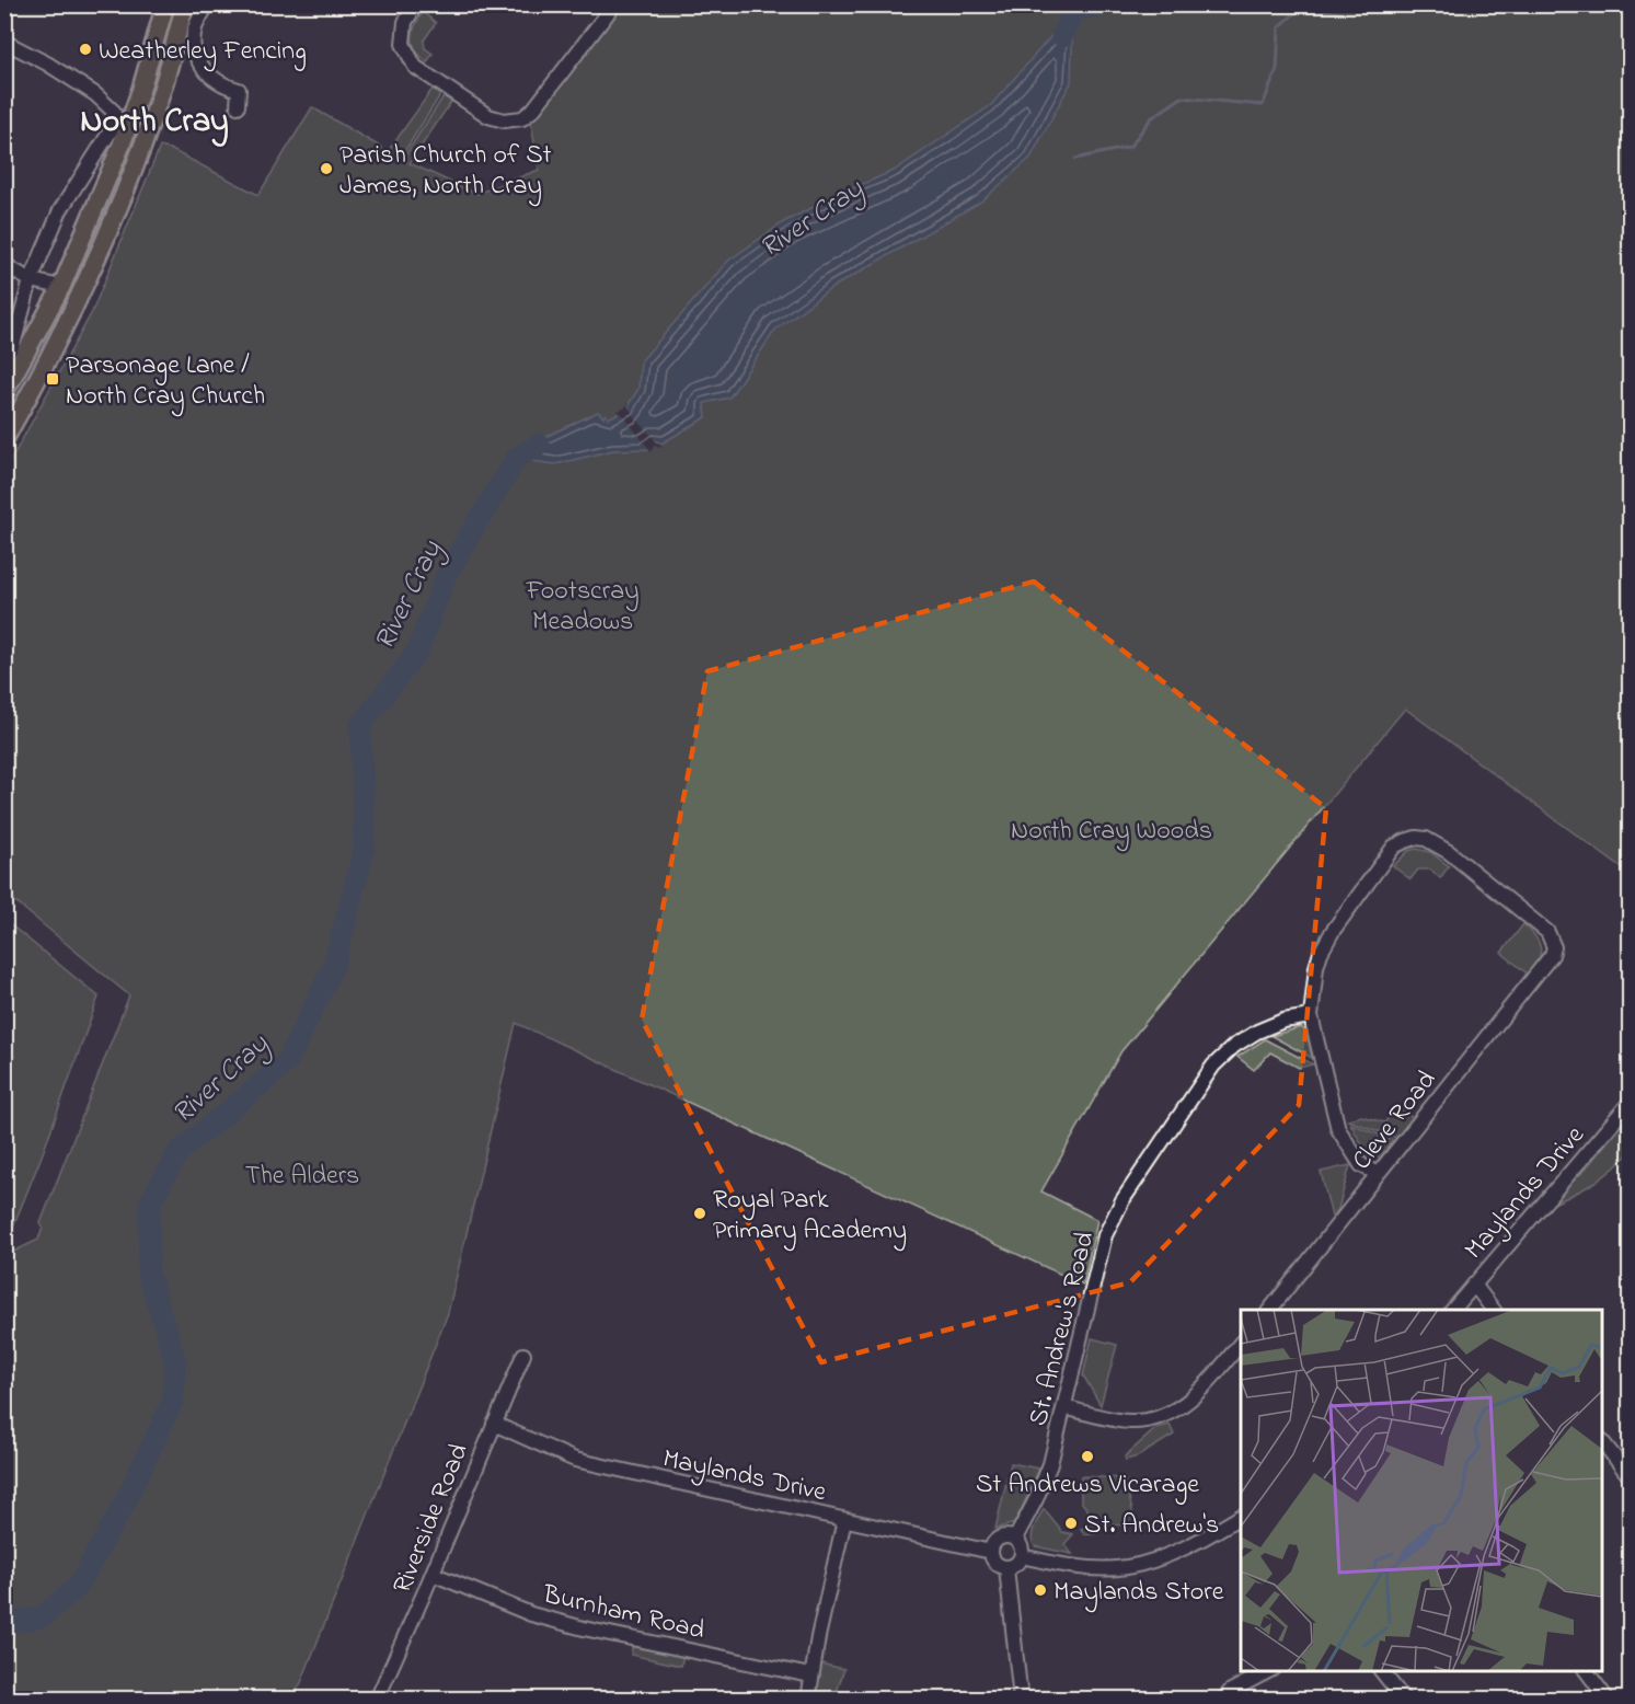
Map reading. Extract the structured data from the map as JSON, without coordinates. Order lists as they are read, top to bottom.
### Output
{
  "streets": {
    "street": [
      "Cleve Road",
      "Maylands Drive",
      "St. Andrew's Road",
      "Riverside Road",
      "Burnham Road"
    ]
  },
  "crossings": [
    ["Cleve Road", "St. Andrew's Road"],
    ["Maylands Drive", "St. Andrew's Road"],
    ["Maylands Drive", "Riverside Road"],
    ["Riverside Road", "Burnham Road"]
  ],
  "districts": ["North Cray"],
  "water": ["River Cray"],
  "parks": ["Footscray Meadows", "North Cray Woods", "The Alders"],
  "places": {
    "other": [
      "Weatherley Fencing",
      "Parish Church of St James, North Cray",
      "Royal Park Primary Academy",
      "St Andrews Vicarage",
      "St. Andrew's",
      "Maylands Store"
    ],
    "transit": ["Parsonage Lane / North Cray Church"]
  }
}
